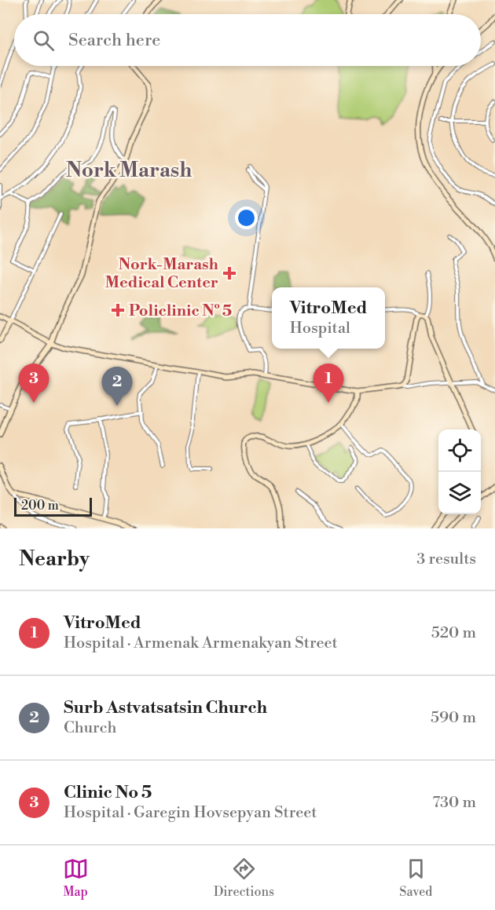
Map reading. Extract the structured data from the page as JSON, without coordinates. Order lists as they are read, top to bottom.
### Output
{
  "districts": ["Nork Marash"],
  "places": {
    "health": ["Nork-Marash Medical Center", "Policlinic № 5"]
  },
  "scale_bar": "200 m",
  "page": {
    "search": "Search here",
    "popup": ["VitroMed", "Hospital"],
    "pins": ["1", "3", "2"],
    "scale": "200 m",
    "heading": ["Nearby", "3 results"],
    "list": [
      {
        "mark": "1",
        "name": "VitroMed",
        "note": "Hospital · Armenak Armenakyan Street",
        "value": "520 m"
      },
      {
        "mark": "2",
        "name": "Surb Astvatsatsin Church",
        "note": "Church",
        "value": "590 m"
      },
      {
        "mark": "3",
        "name": "Clinic No 5",
        "note": "Hospital · Garegin Hovsepyan Street",
        "value": "730 m"
      }
    ],
    "nav": ["Map", "Directions", "Saved"]
  }
}
